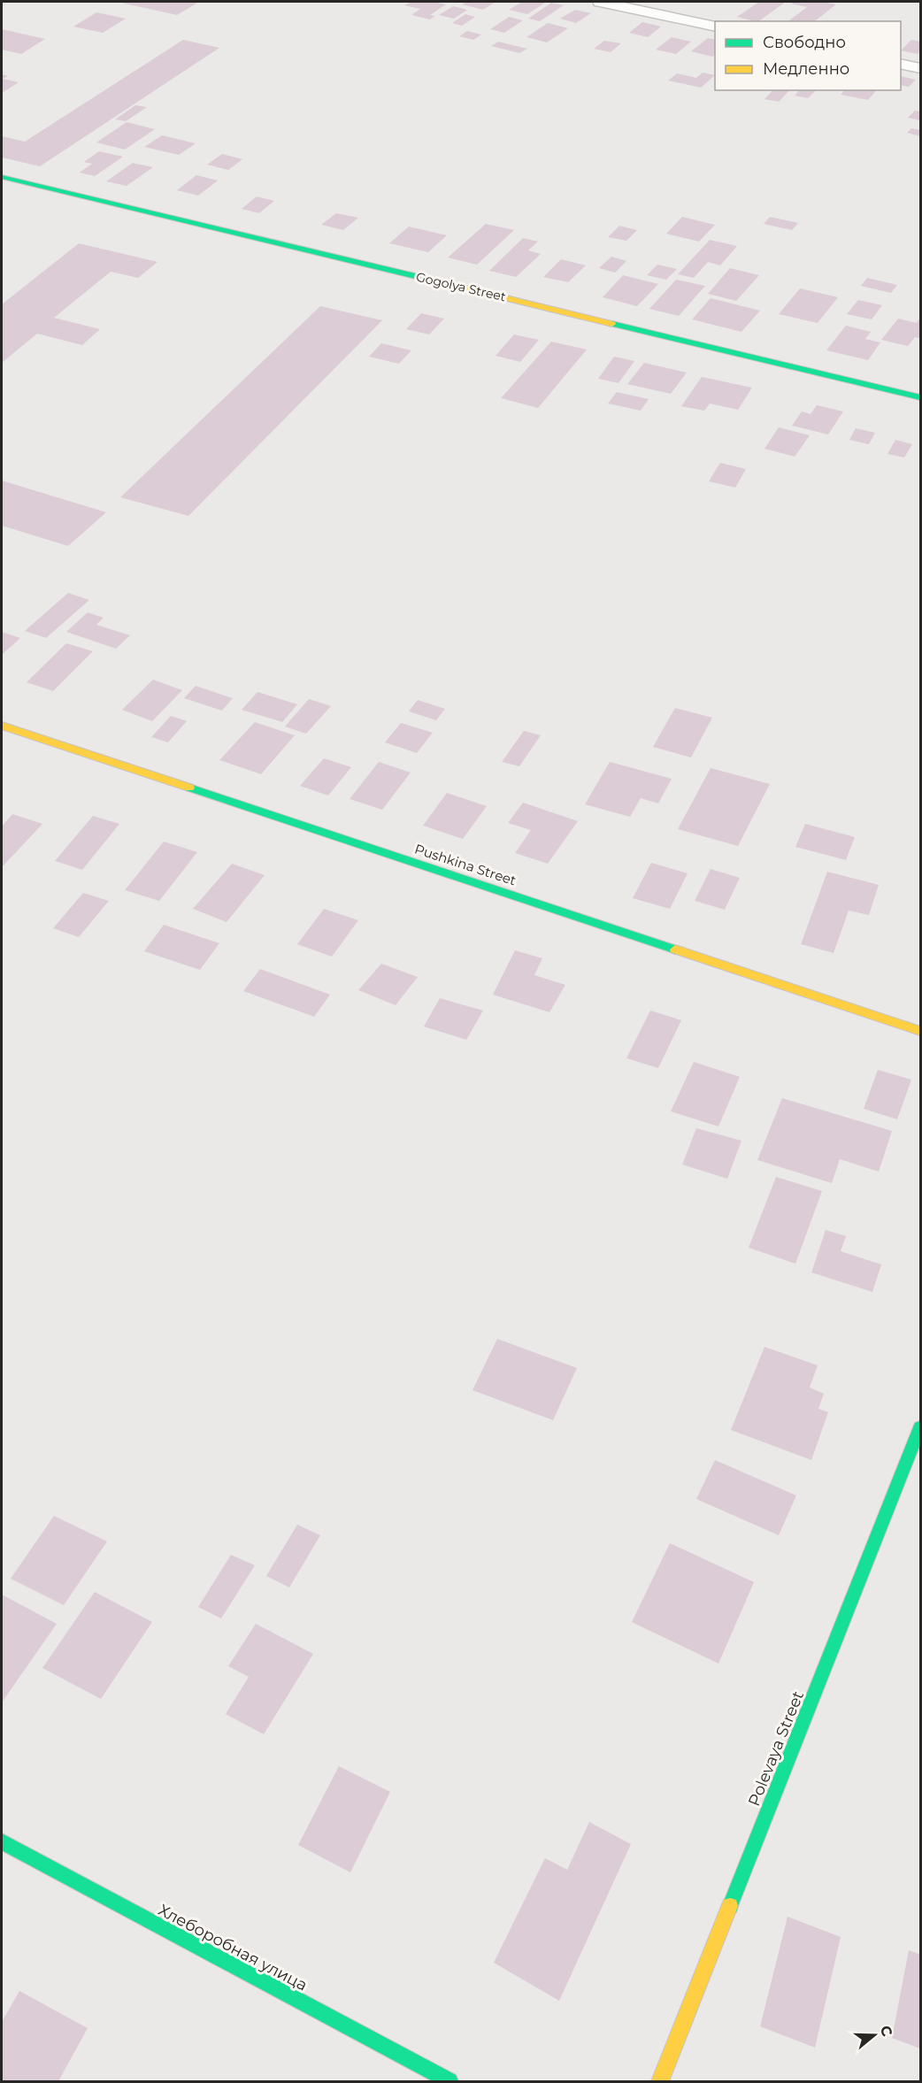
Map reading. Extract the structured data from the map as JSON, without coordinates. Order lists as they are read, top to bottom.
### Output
{
  "streets": {
    "street": [
      "Gogolya Street",
      "Pushkina Street",
      "Polevaya Street",
      "Хлеборобная улица"
    ]
  },
  "legend": ["Свободно", "Медленно"],
  "north": "right"
}
